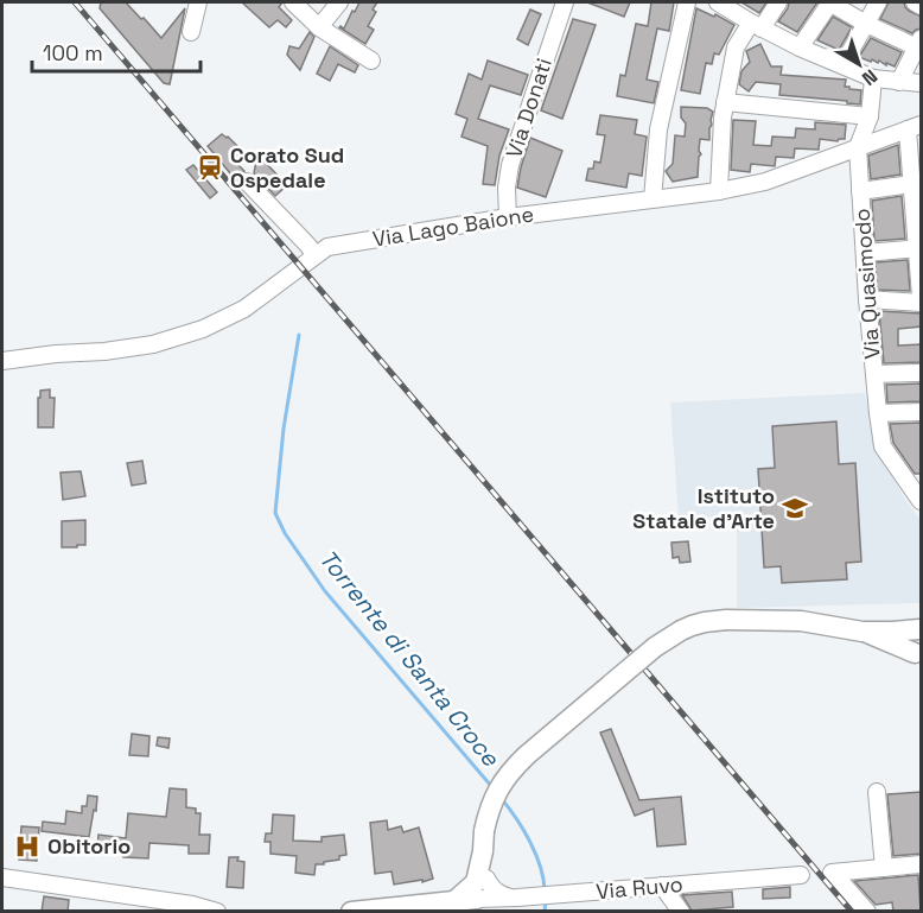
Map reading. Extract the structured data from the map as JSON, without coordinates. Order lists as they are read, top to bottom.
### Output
{
  "streets": {
    "main road": ["Via Ruvo"],
    "street": ["Via Donati", "Via Lago Baione", "Via Quasimodo"]
  },
  "crossings": [
    ["Via Donati", "Via Lago Baione"],
    ["Via Lago Baione", "Via Quasimodo"]
  ],
  "water": ["Torrente di Santa Croce"],
  "places": {
    "station": ["Corato Sud Ospedale"],
    "school or university": ["Istituto Statale d'Arte"],
    "hospital": ["Obitorio"]
  },
  "scale_bar": "100 m",
  "north": "bottom right"
}
